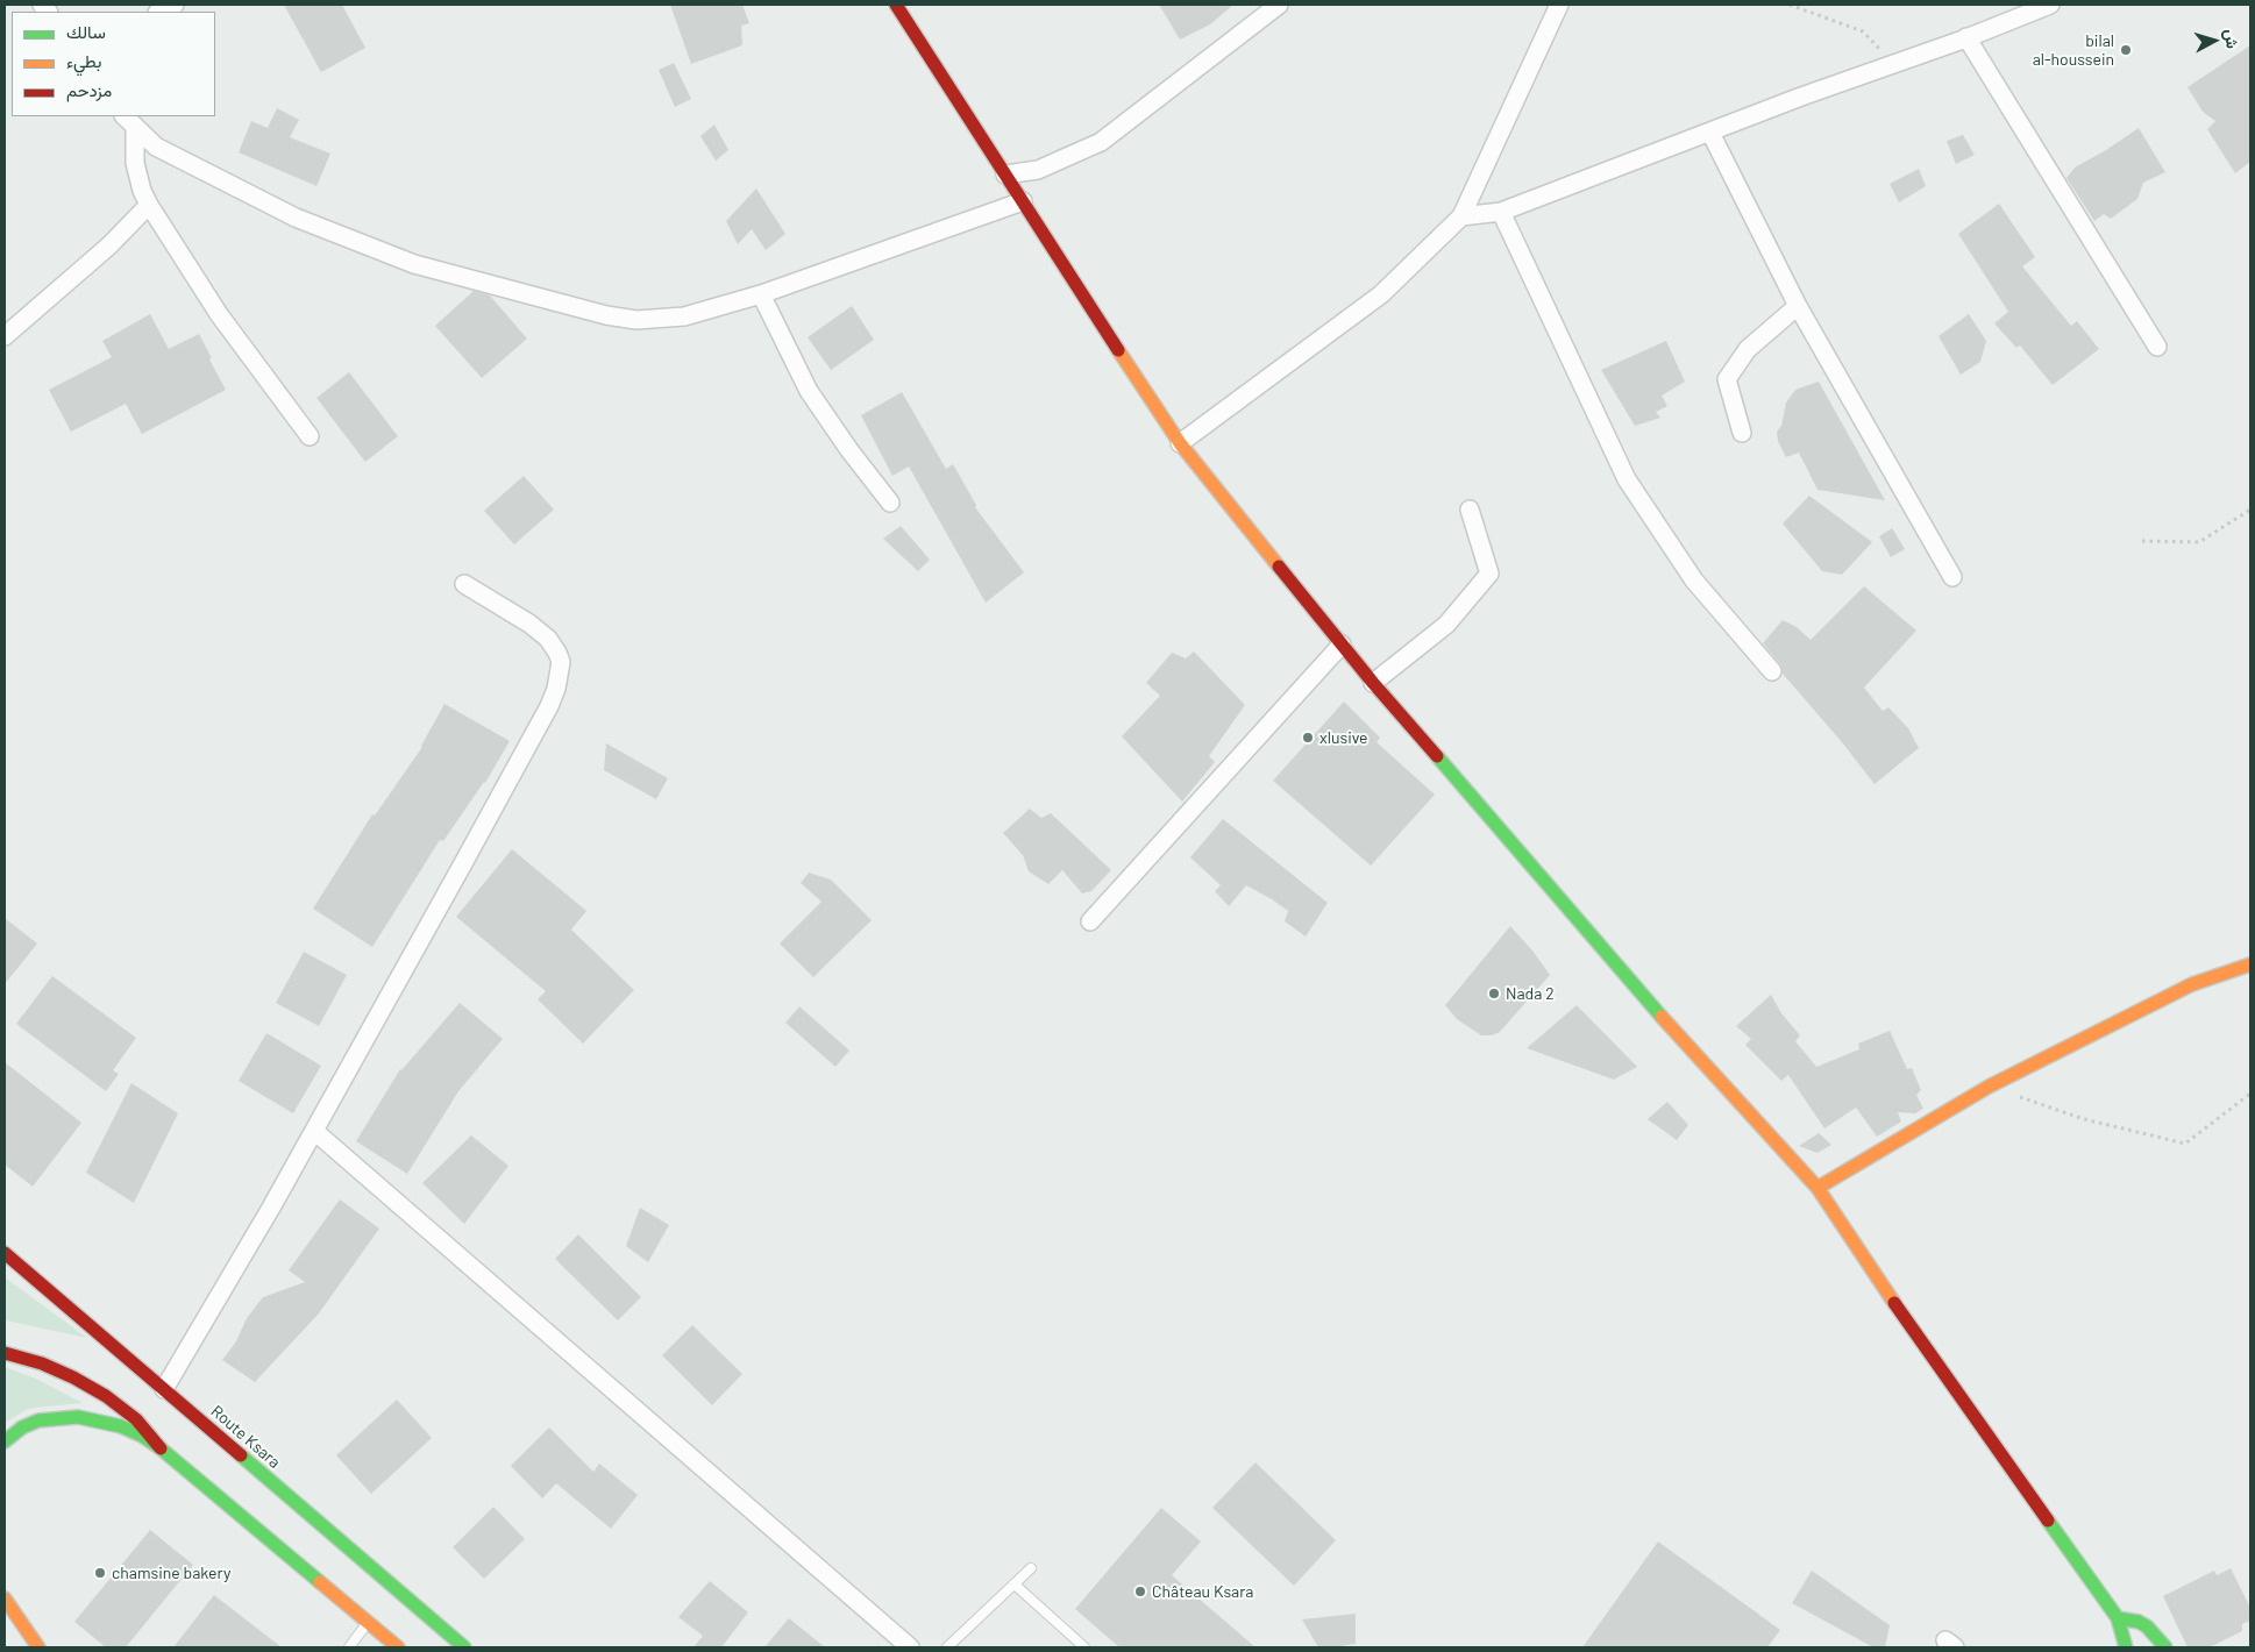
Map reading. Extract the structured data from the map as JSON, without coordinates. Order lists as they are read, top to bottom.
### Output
{
  "streets": {
    "main road": ["Route Ksara"]
  },
  "places": [
    "bilal al-houssein",
    "xlusive",
    "Nada 2",
    "chamsine bakery",
    "Château Ksara"
  ],
  "legend": ["سالك", "بطيء", "مزدحم"],
  "north": "right"
}
